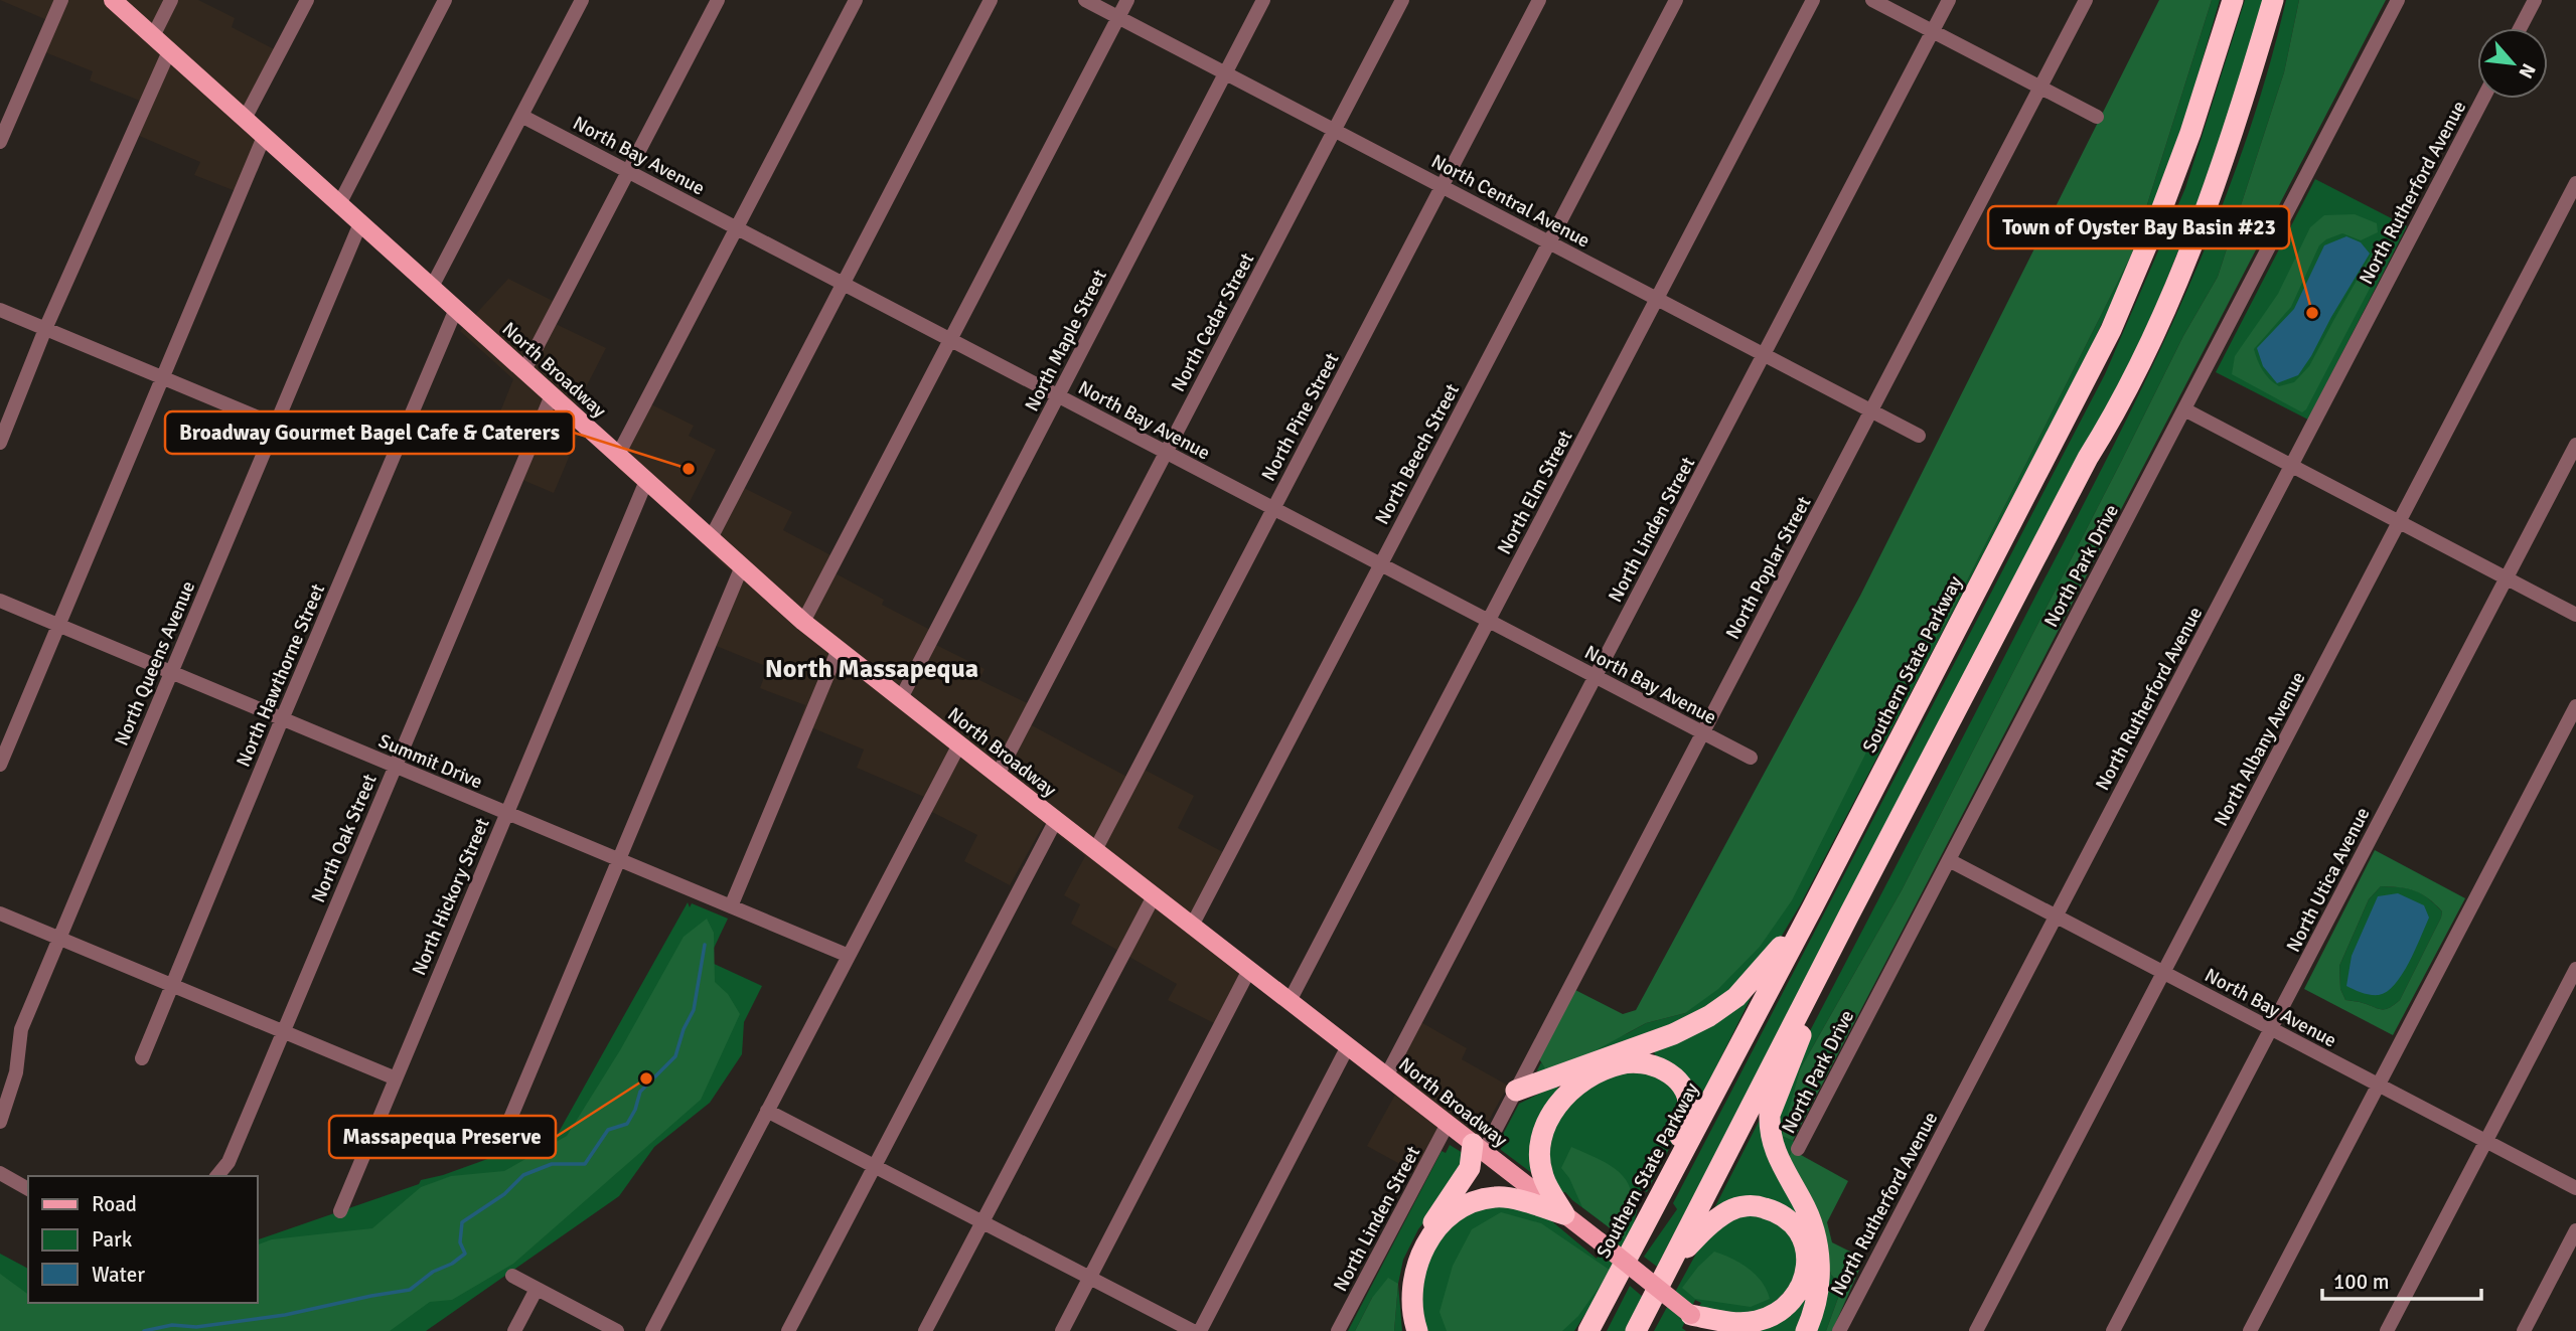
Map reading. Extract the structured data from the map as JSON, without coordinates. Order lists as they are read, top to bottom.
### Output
{
  "streets": {
    "highway": ["Southern State Parkway"],
    "main road": ["North Broadway"],
    "street": [
      "North Bay Avenue",
      "North Rutherford Avenue",
      "North Central Avenue",
      "North Cedar Street",
      "North Maple Street",
      "North Pine Street",
      "North Beech Street",
      "North Elm Street",
      "North Linden Street",
      "North Park Drive",
      "North Poplar Street",
      "North Queens Avenue",
      "North Hawthorne Street",
      "North Albany Avenue",
      "Summit Drive",
      "North Oak Street",
      "North Utica Avenue",
      "North Hickory Street"
    ]
  },
  "crossings": [
    ["North Bay Avenue", "North Rutherford Avenue"],
    ["North Bay Avenue", "North Cedar Street"],
    ["North Bay Avenue", "North Maple Street"],
    ["North Bay Avenue", "North Pine Street"],
    ["North Bay Avenue", "North Beech Street"],
    ["North Bay Avenue", "North Elm Street"],
    ["North Bay Avenue", "North Linden Street"],
    ["North Bay Avenue", "North Park Drive"],
    ["North Bay Avenue", "North Poplar Street"],
    ["North Bay Avenue", "North Albany Avenue"],
    ["North Bay Avenue", "North Utica Avenue"],
    ["North Central Avenue", "North Cedar Street"],
    ["North Central Avenue", "North Maple Street"],
    ["North Central Avenue", "North Pine Street"],
    ["North Central Avenue", "North Beech Street"],
    ["North Central Avenue", "North Elm Street"],
    ["North Central Avenue", "North Linden Street"],
    ["North Central Avenue", "North Poplar Street"],
    ["North Cedar Street", "North Broadway"],
    ["North Maple Street", "North Broadway"],
    ["North Broadway", "North Pine Street"],
    ["North Broadway", "North Beech Street"],
    ["North Broadway", "North Elm Street"],
    ["North Broadway", "North Linden Street"],
    ["North Broadway", "North Poplar Street"],
    ["North Broadway", "North Queens Avenue"],
    ["North Broadway", "North Hawthorne Street"],
    ["North Broadway", "North Oak Street"],
    ["North Broadway", "North Hickory Street"],
    ["North Queens Avenue", "Summit Drive"],
    ["North Hawthorne Street", "Summit Drive"],
    ["Summit Drive", "North Oak Street"],
    ["Summit Drive", "North Hickory Street"]
  ],
  "districts": ["North Massapequa"],
  "places": ["Town of Oyster Bay Basin #23", "Broadway Gourmet Bagel Cafe & Caterers", "Massapequa Preserve"],
  "legend": ["Road", "Park", "Water"],
  "scale_bar": "100 m",
  "north": "bottom right"
}
